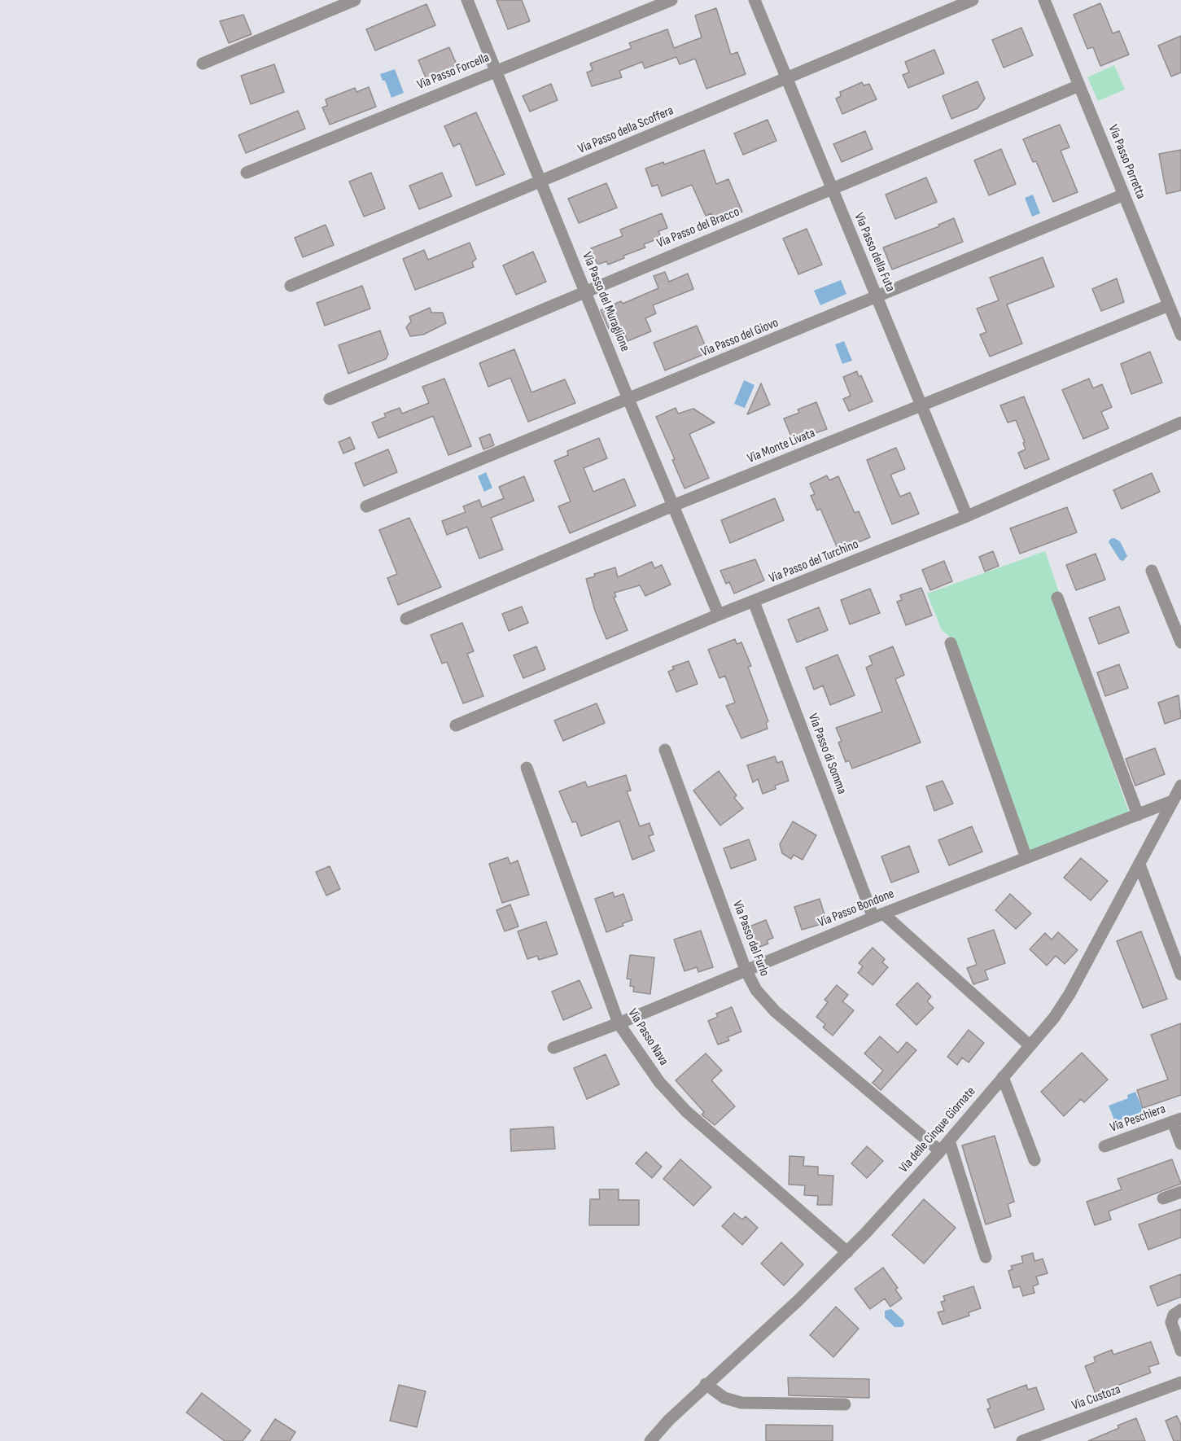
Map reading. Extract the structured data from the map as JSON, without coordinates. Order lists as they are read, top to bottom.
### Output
{
  "streets": {
    "street": [
      "Via Passo Forcella",
      "Via Passo della Scoffera",
      "Via Passo Porretta",
      "Via Passo del Bracco",
      "Via Passo della Futa",
      "Via Passo del Muraglione",
      "Via Passo del Giovo",
      "Via Monte Livata",
      "Via Passo del Turchino",
      "Via Passo di Somma",
      "Via Passo Bondone",
      "Via Passo del Furlo",
      "Via Passo Nava",
      "Via Peschiera",
      "Via delle Cinque Giornate",
      "Via Custoza"
    ]
  },
  "crossings": [
    ["Via Passo Forcella", "Via Passo del Muraglione"],
    ["Via Passo della Scoffera", "Via Passo della Futa"],
    ["Via Passo della Scoffera", "Via Passo del Muraglione"],
    ["Via Passo Porretta", "Via Passo del Bracco"],
    ["Via Passo Porretta", "Via Passo del Giovo"],
    ["Via Passo Porretta", "Via Monte Livata"],
    ["Via Passo del Bracco", "Via Passo della Futa"],
    ["Via Passo del Bracco", "Via Passo del Muraglione"],
    ["Via Passo della Futa", "Via Passo del Giovo"],
    ["Via Passo della Futa", "Via Monte Livata"],
    ["Via Passo della Futa", "Via Passo del Turchino"],
    ["Via Passo del Muraglione", "Via Passo del Giovo"],
    ["Via Passo del Muraglione", "Via Monte Livata"],
    ["Via Passo del Muraglione", "Via Passo del Turchino"],
    ["Via Passo del Turchino", "Via Passo di Somma"],
    ["Via Passo di Somma", "Via Passo Bondone"],
    ["Via Passo di Somma", "Via delle Cinque Giornate"],
    ["Via Passo Bondone", "Via Passo del Furlo"],
    ["Via Passo Bondone", "Via Passo Nava"],
    ["Via Passo Bondone", "Via delle Cinque Giornate"],
    ["Via Passo del Furlo", "Via delle Cinque Giornate"],
    ["Via Passo Nava", "Via delle Cinque Giornate"]
  ]
}
